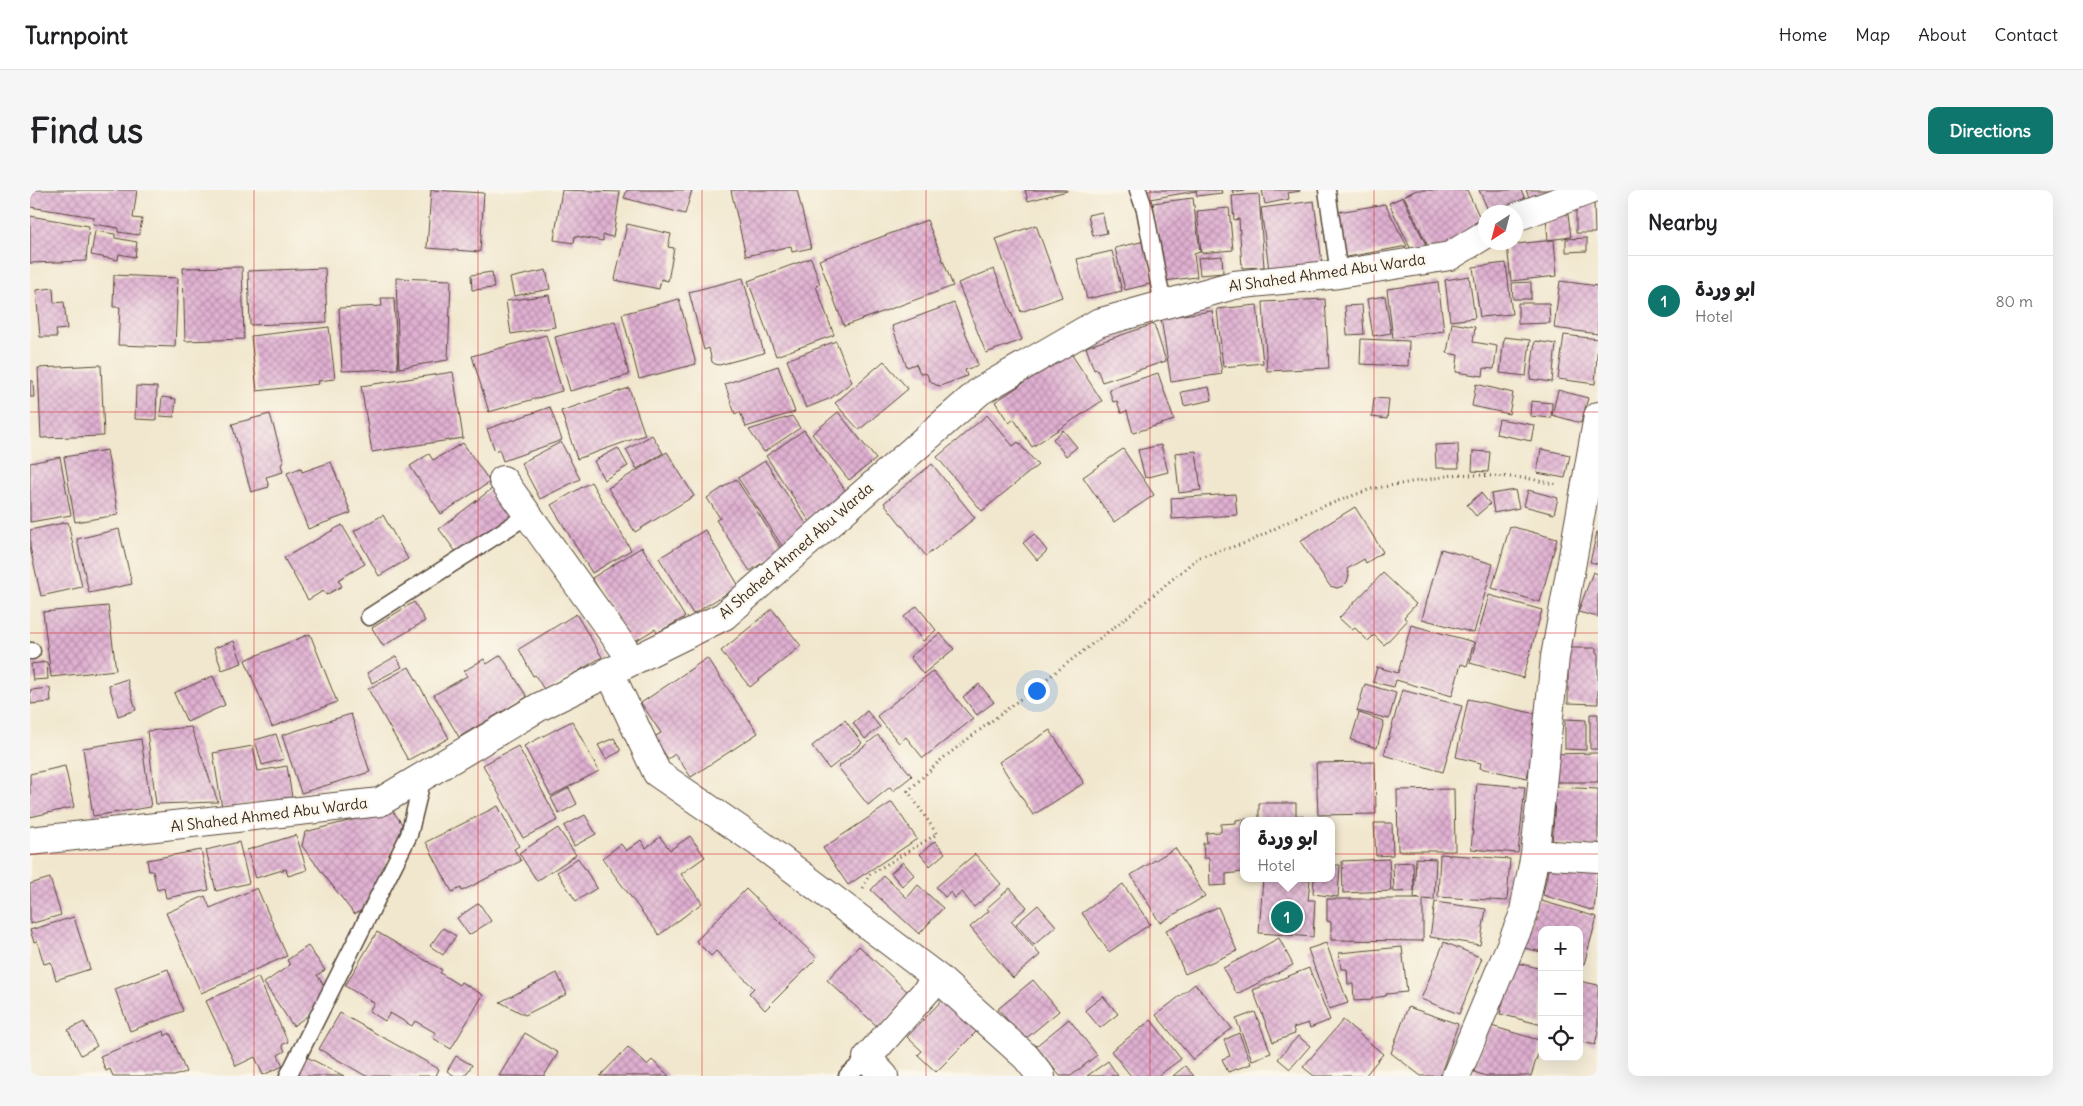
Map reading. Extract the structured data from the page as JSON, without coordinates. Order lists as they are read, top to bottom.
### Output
{
  "streets": {
    "street": ["Al Shahed Ahmed Abu Warda"]
  },
  "north": "bottom left",
  "page": {
    "header": "Turnpoint",
    "nav": [
      "Home",
      "Map",
      "About",
      "Contact"
    ],
    "buttons": "Directions",
    "title": "Find us",
    "heading": "Nearby",
    "list": [
      {
        "mark": "1",
        "name": "ابو وردة",
        "note": "Hotel",
        "value": "80 m"
      }
    ],
    "popup": ["ابو وردة", "Hotel"],
    "pins": "1",
    "map_buttons": ["+", "−"]
  }
}
